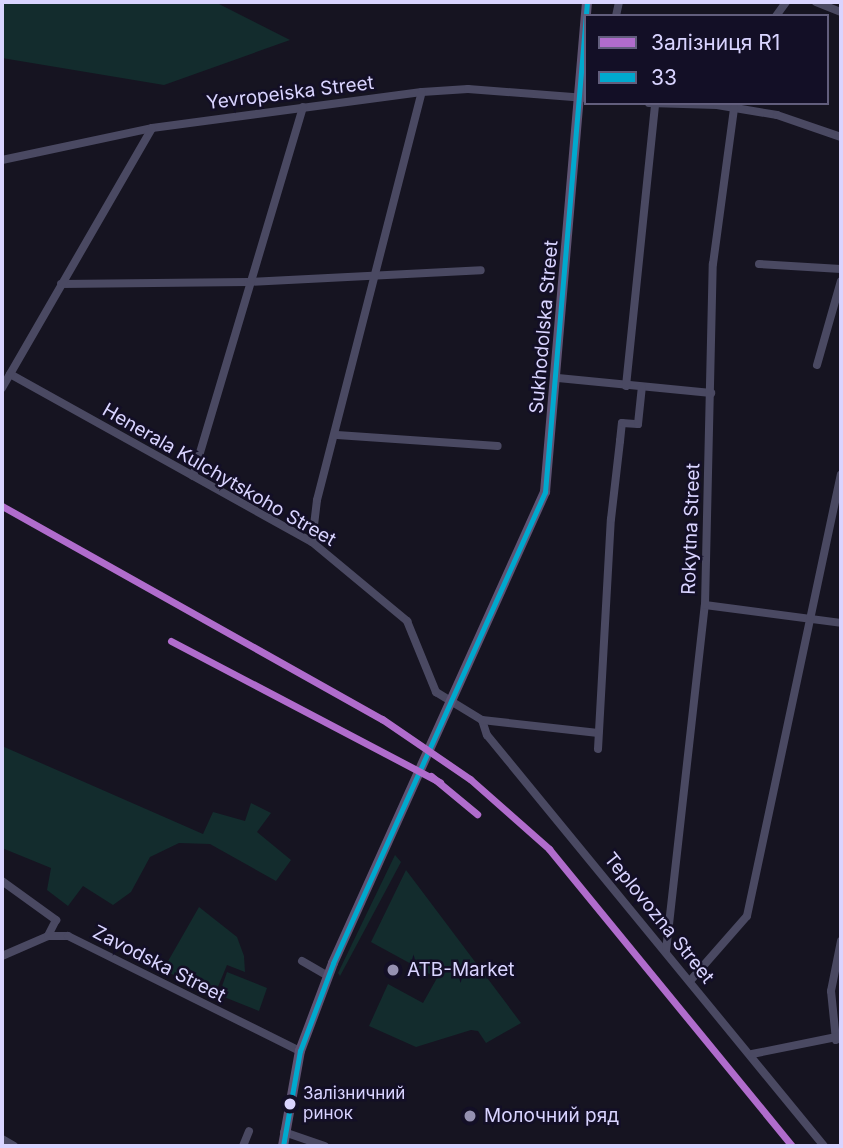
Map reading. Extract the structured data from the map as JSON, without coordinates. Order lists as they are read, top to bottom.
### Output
{
  "streets": {
    "main road": ["Sukhodolska Street"],
    "street": [
      "Yevropeiska Street",
      "Henerala Kulchytskoho Street",
      "Rokytna Street",
      "Teplovozna Street",
      "Zavodska Street"
    ]
  },
  "crossings": [
    ["Yevropeiska Street", "Sukhodolska Street"],
    ["Sukhodolska Street", "Zavodska Street"],
    ["Henerala Kulchytskoho Street", "Teplovozna Street"],
    ["Rokytna Street", "Teplovozna Street"]
  ],
  "places": ["ATB-Market", "Залізничний ринок", "Молочний ряд"],
  "lines": ["transit line 33", "rail line R1"],
  "legend": ["Залізниця R1", "33"]
}
